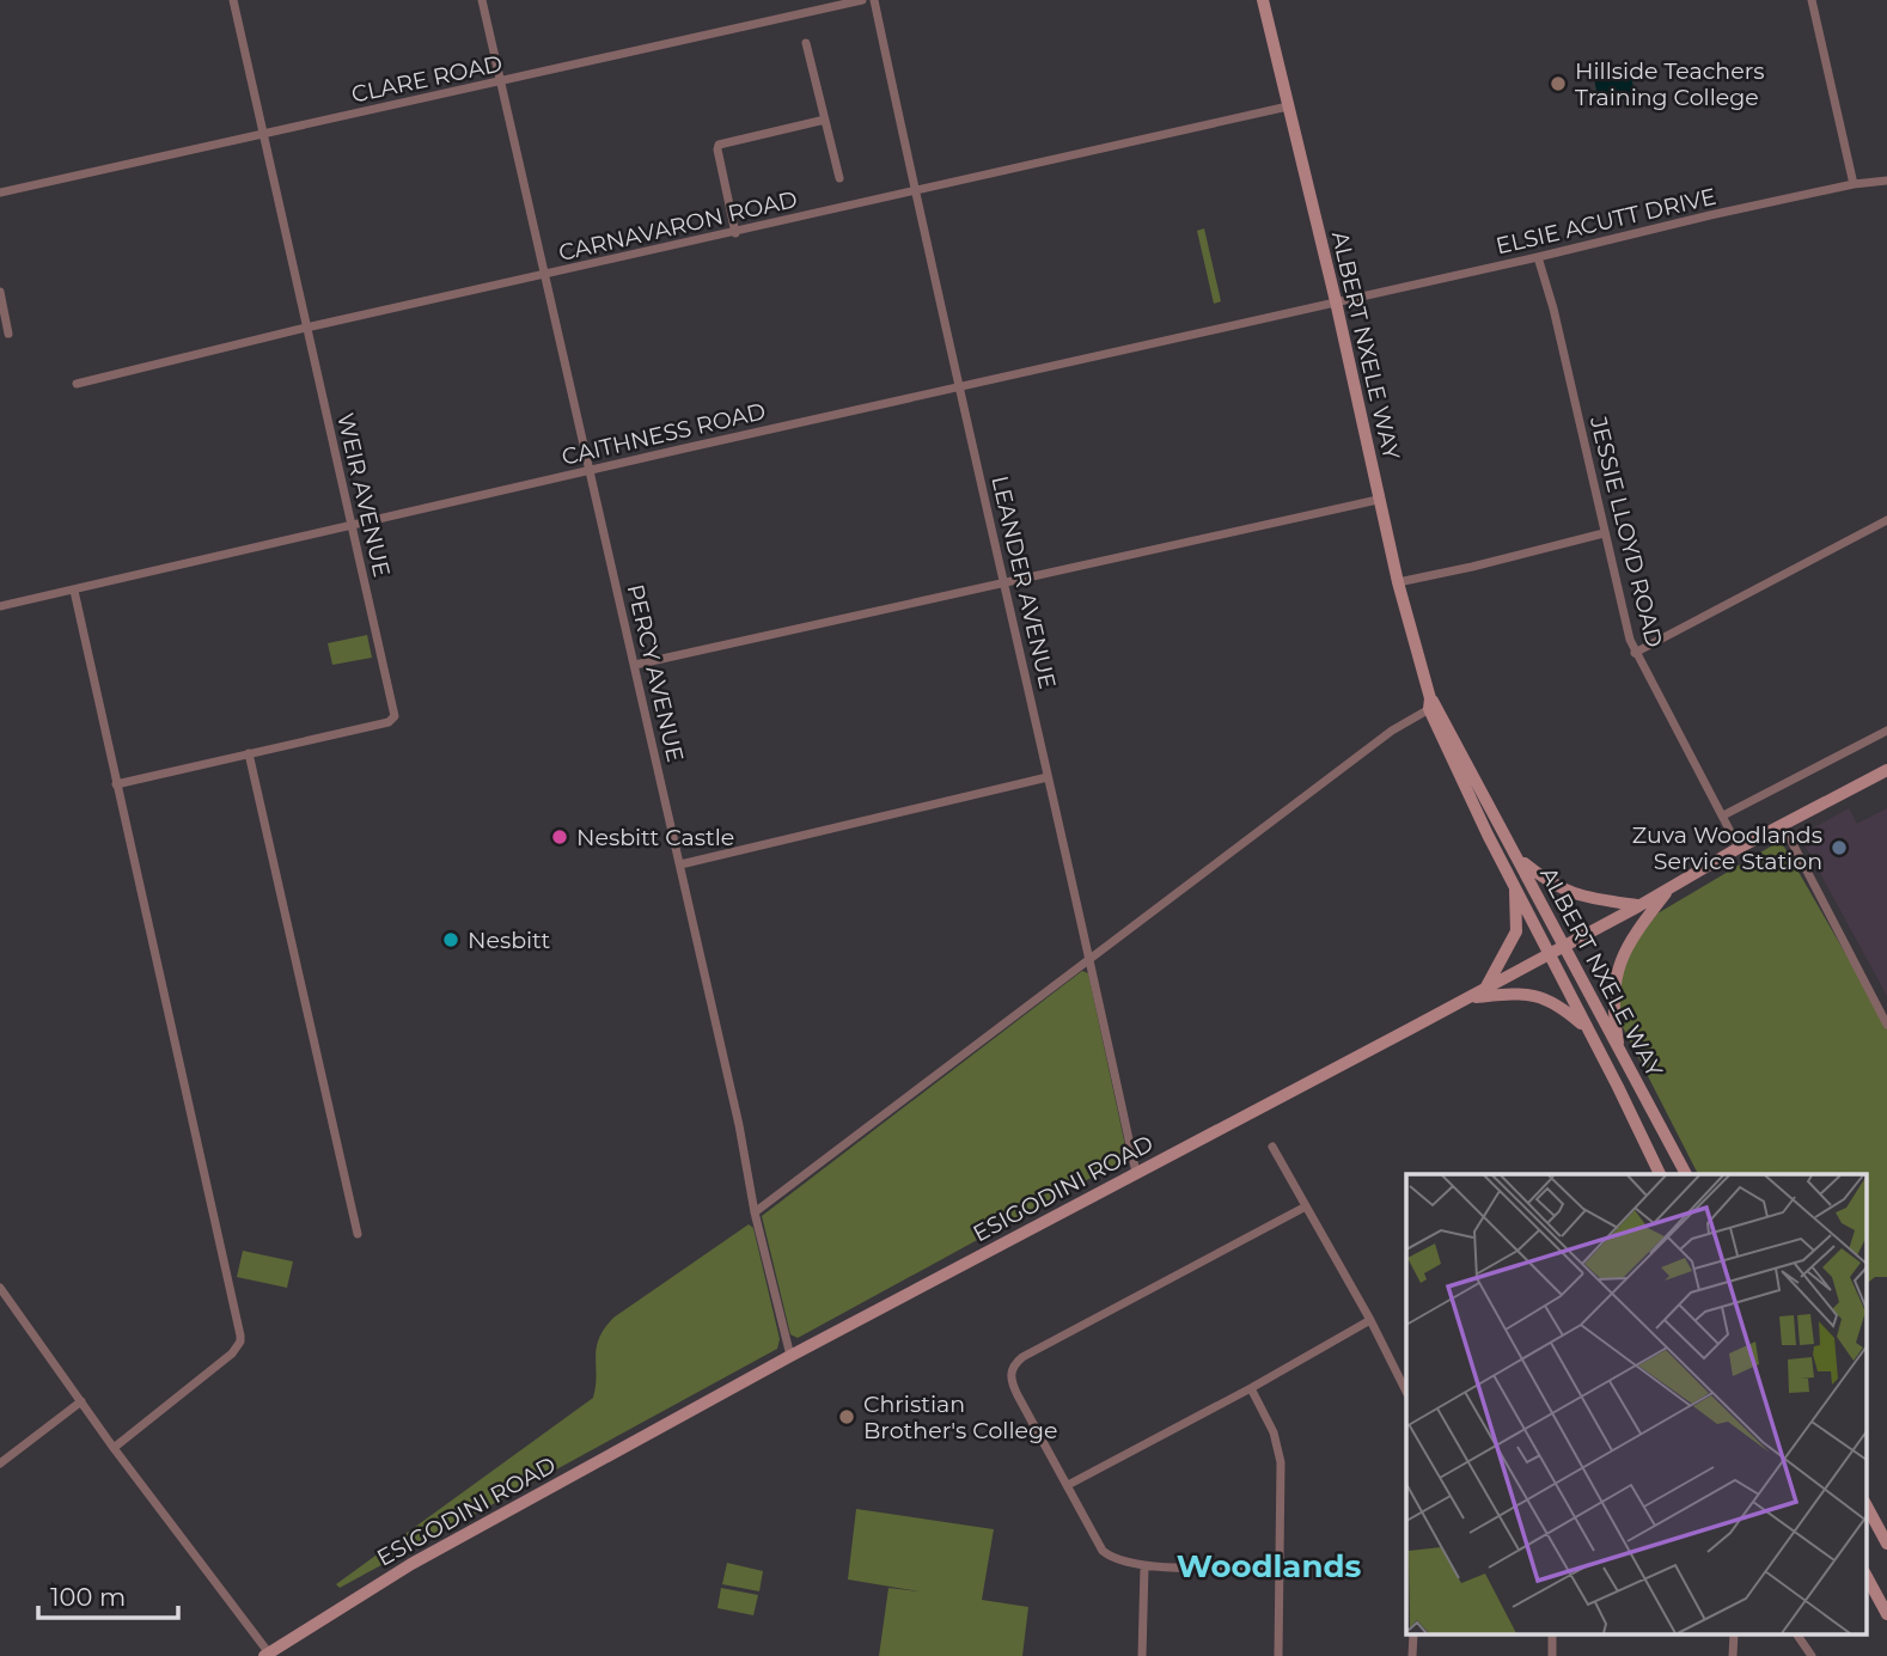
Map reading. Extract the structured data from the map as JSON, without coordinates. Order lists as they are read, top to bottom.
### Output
{
  "streets": {
    "main road": ["ALBERT NXELE WAY", "ESIGODINI ROAD"],
    "street": [
      "CLARE ROAD",
      "ELSIE ACUTT DRIVE",
      "CARNAVARON ROAD",
      "CAITHNESS ROAD",
      "WEIR AVENUE",
      "JESSIE LLOYD ROAD",
      "LEANDER AVENUE",
      "PERCY AVENUE"
    ]
  },
  "crossings": [
    ["CLARE ROAD", "WEIR AVENUE"],
    ["CLARE ROAD", "PERCY AVENUE"],
    ["ELSIE ACUTT DRIVE", "ALBERT NXELE WAY"],
    ["ELSIE ACUTT DRIVE", "CAITHNESS ROAD"],
    ["ELSIE ACUTT DRIVE", "JESSIE LLOYD ROAD"],
    ["CARNAVARON ROAD", "ALBERT NXELE WAY"],
    ["CARNAVARON ROAD", "WEIR AVENUE"],
    ["CARNAVARON ROAD", "LEANDER AVENUE"],
    ["CARNAVARON ROAD", "PERCY AVENUE"],
    ["ALBERT NXELE WAY", "CAITHNESS ROAD"],
    ["ALBERT NXELE WAY", "ESIGODINI ROAD"],
    ["CAITHNESS ROAD", "WEIR AVENUE"],
    ["CAITHNESS ROAD", "LEANDER AVENUE"],
    ["CAITHNESS ROAD", "PERCY AVENUE"],
    ["JESSIE LLOYD ROAD", "ESIGODINI ROAD"],
    ["LEANDER AVENUE", "ESIGODINI ROAD"],
    ["PERCY AVENUE", "ESIGODINI ROAD"]
  ],
  "districts": ["Woodlands"],
  "places": [
    "Hillside Teachers Training College",
    "Nesbitt Castle",
    "Zuva Woodlands Service Station",
    "Nesbitt",
    "Christian Brother's College"
  ],
  "scale_bar": "100 m"
}
